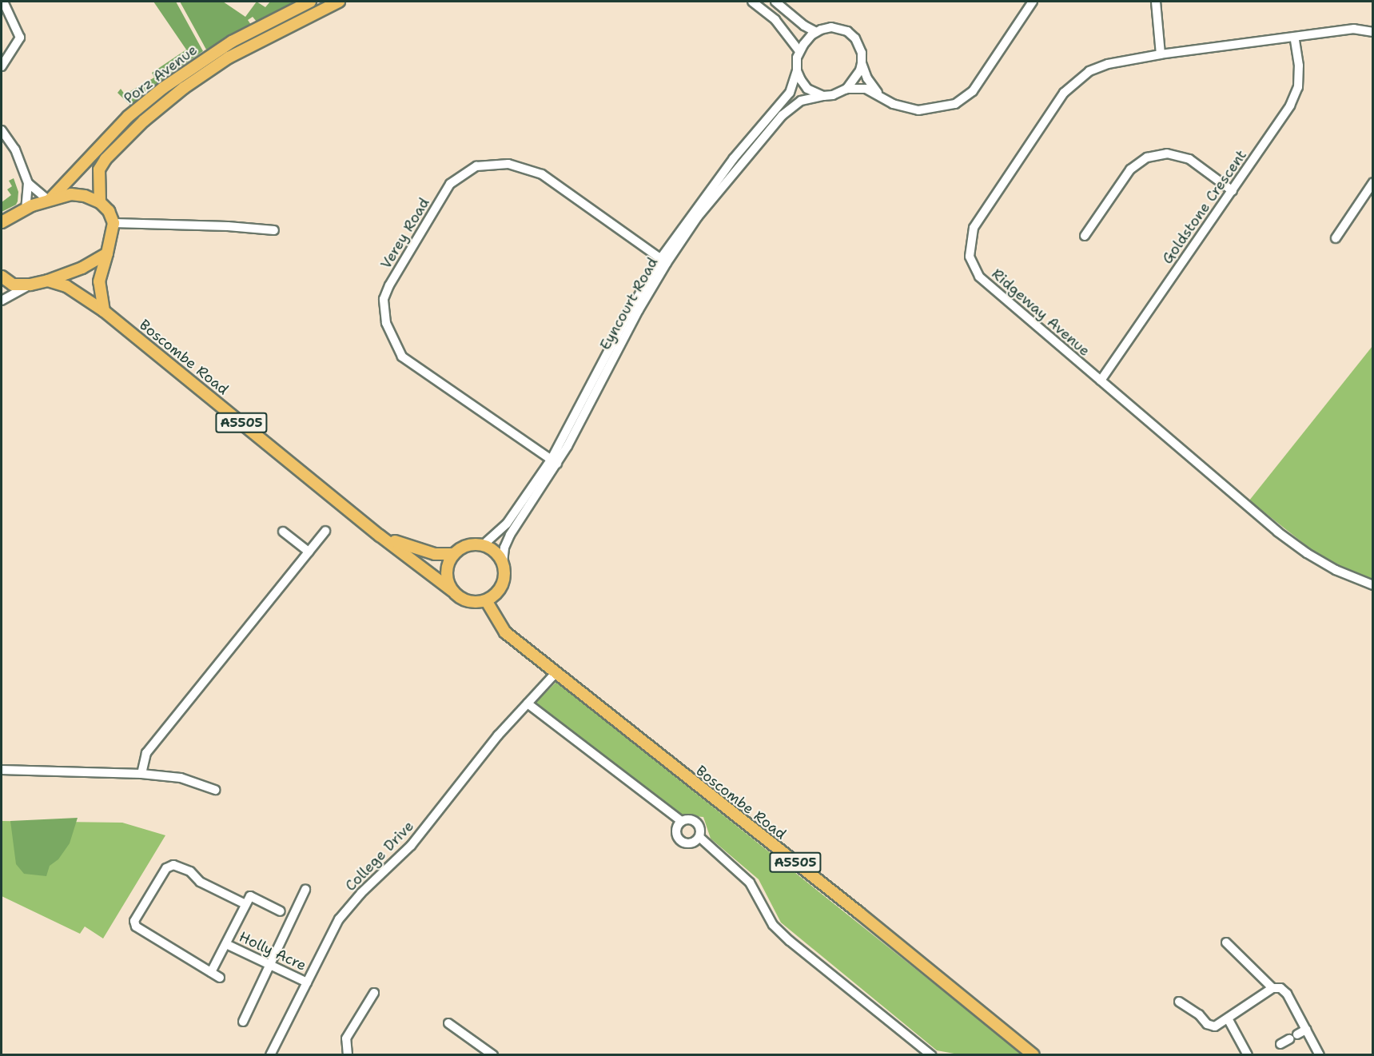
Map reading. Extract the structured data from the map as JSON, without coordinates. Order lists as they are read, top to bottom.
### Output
{
  "streets": {
    "main road": ["Porz Avenue", "Boscombe Road", "A5505"],
    "street": [
      "Goldstone Crescent",
      "Verey Road",
      "Eyncourt Road",
      "Ridgeway Avenue",
      "College Drive",
      "Holly Acre"
    ]
  },
  "crossings": [
    ["Goldstone Crescent", "Ridgeway Avenue"],
    ["Verey Road", "Eyncourt Road"],
    ["Eyncourt Road", "Boscombe Road"],
    ["Eyncourt Road", "A5505"],
    ["Boscombe Road", "A5505"],
    ["Boscombe Road", "College Drive"],
    ["College Drive", "Holly Acre"]
  ]
}
